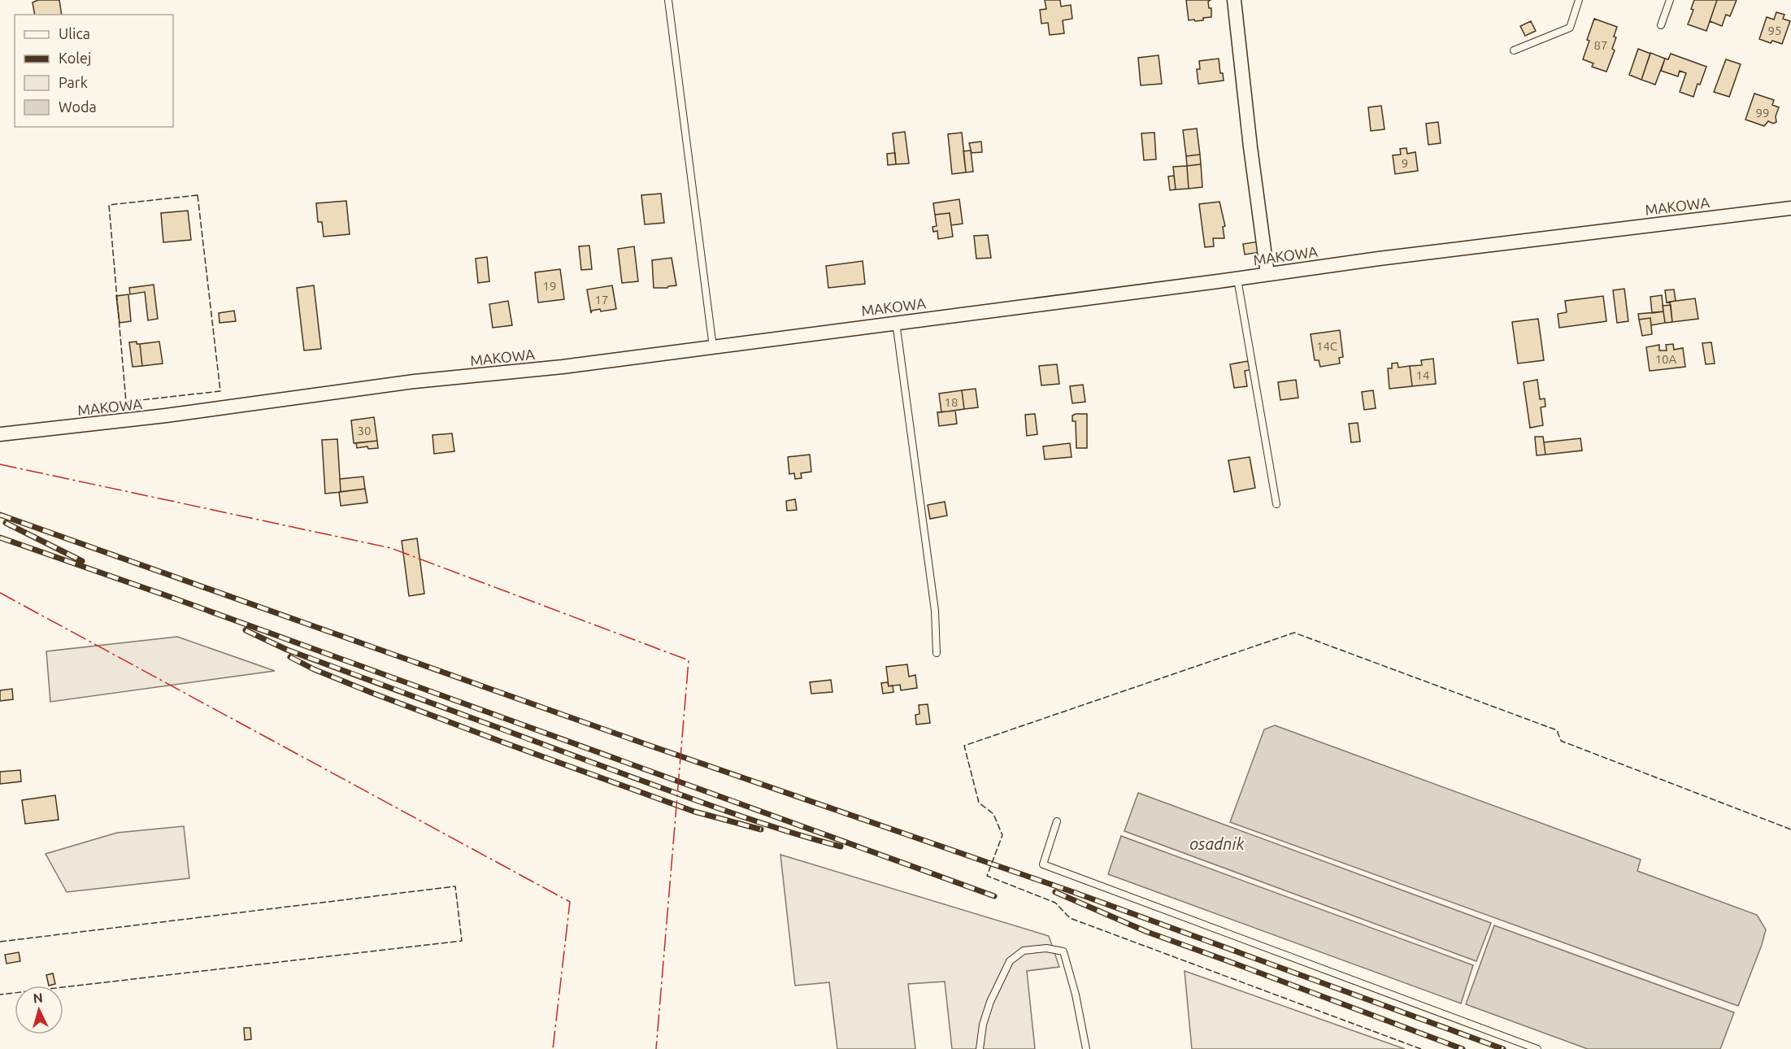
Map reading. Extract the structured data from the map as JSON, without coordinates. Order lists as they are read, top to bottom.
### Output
{
  "streets": {
    "street": ["MAKOWA"]
  },
  "water": ["osadnik"],
  "house_numbers": [
    "95",
    "87",
    "99",
    "9",
    "19",
    "17",
    "14C",
    "10A",
    "14",
    "18",
    "30"
  ],
  "legend": [
    "Ulica",
    "Kolej",
    "Park",
    "Woda"
  ],
  "north": "top"
}
